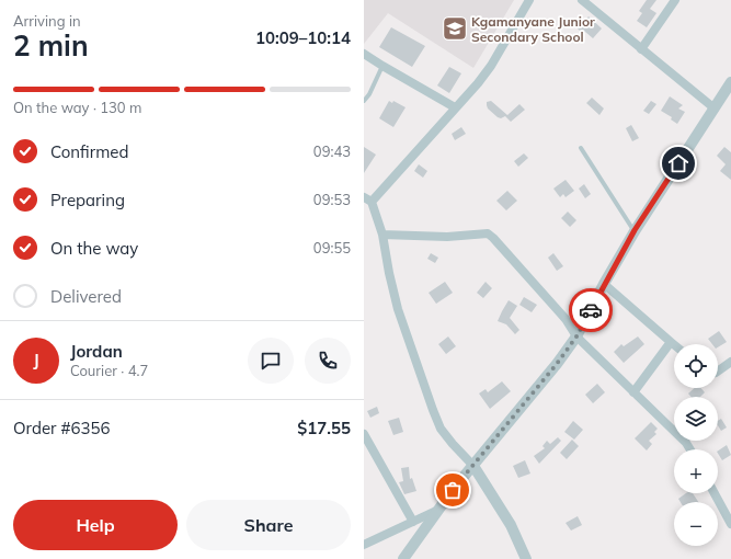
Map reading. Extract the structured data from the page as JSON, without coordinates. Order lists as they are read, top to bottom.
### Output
{
  "places": {
    "school or university": ["Kgamanyane Junior Secondary School"]
  },
  "page": {
    "heading": ["2 min", "Arriving in", "10:09–10:14"],
    "panel": [
      "Jordan",
      "Courier · 4.7",
      "Order #6356",
      "$17.55"
    ],
    "bar": "On the way · 130 m",
    "list": [
      ["Confirmed", "09:43"],
      ["Preparing", "09:53"],
      ["On the way", "09:55"],
      "Delivered"
    ],
    "round": "J",
    "map_buttons": ["+", "−"],
    "buttons": ["Help", "Share"]
  }
}
